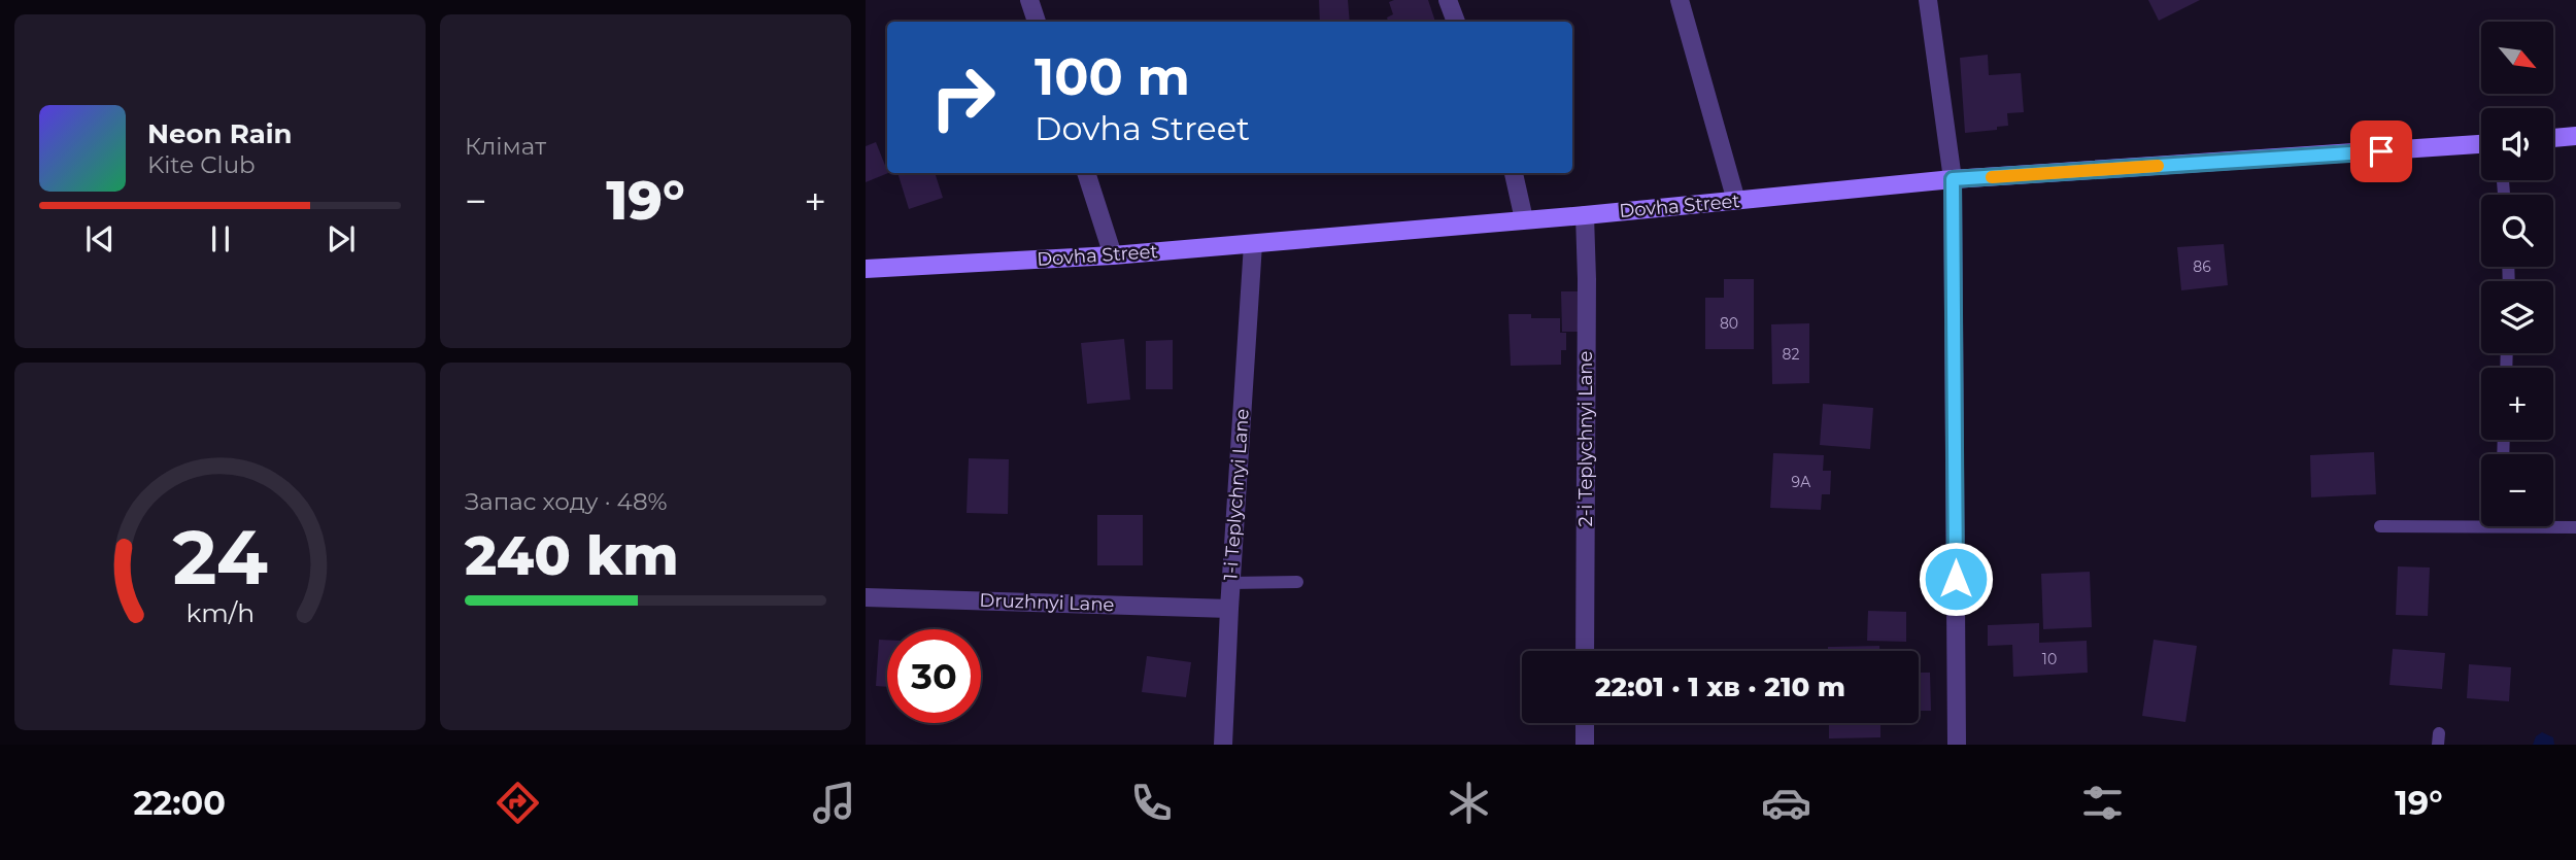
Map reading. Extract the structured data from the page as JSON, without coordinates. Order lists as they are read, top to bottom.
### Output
{
  "streets": {
    "street": [
      "Dovha Street",
      "2-i Teplychnyi Lane",
      "1-i Teplychnyi Lane",
      "Druzhnyi Lane"
    ]
  },
  "crossings": [
    ["Dovha Street", "2-i Teplychnyi Lane"],
    ["Dovha Street", "1-i Teplychnyi Lane"],
    ["1-i Teplychnyi Lane", "Druzhnyi Lane"]
  ],
  "house_numbers": [
    "86",
    "80",
    "82",
    "9А",
    "10"
  ],
  "north": "bottom right",
  "page": {
    "tile": [
      "Клімат",
      ["Запас ходу · 48%", "240 km"]
    ],
    "map_buttons": ["+", "−"],
    "turn": ["100 m", "Dovha Street"],
    "song": ["Neon Rain", "Kite Club"],
    "heat": ["−", "19°", "+"],
    "limit": "30",
    "trip": "22:01 · 1 хв · 210 m",
    "tabs": ["22:00", "19°"],
    "gauge": ["24", "km/h"]
  }
}
